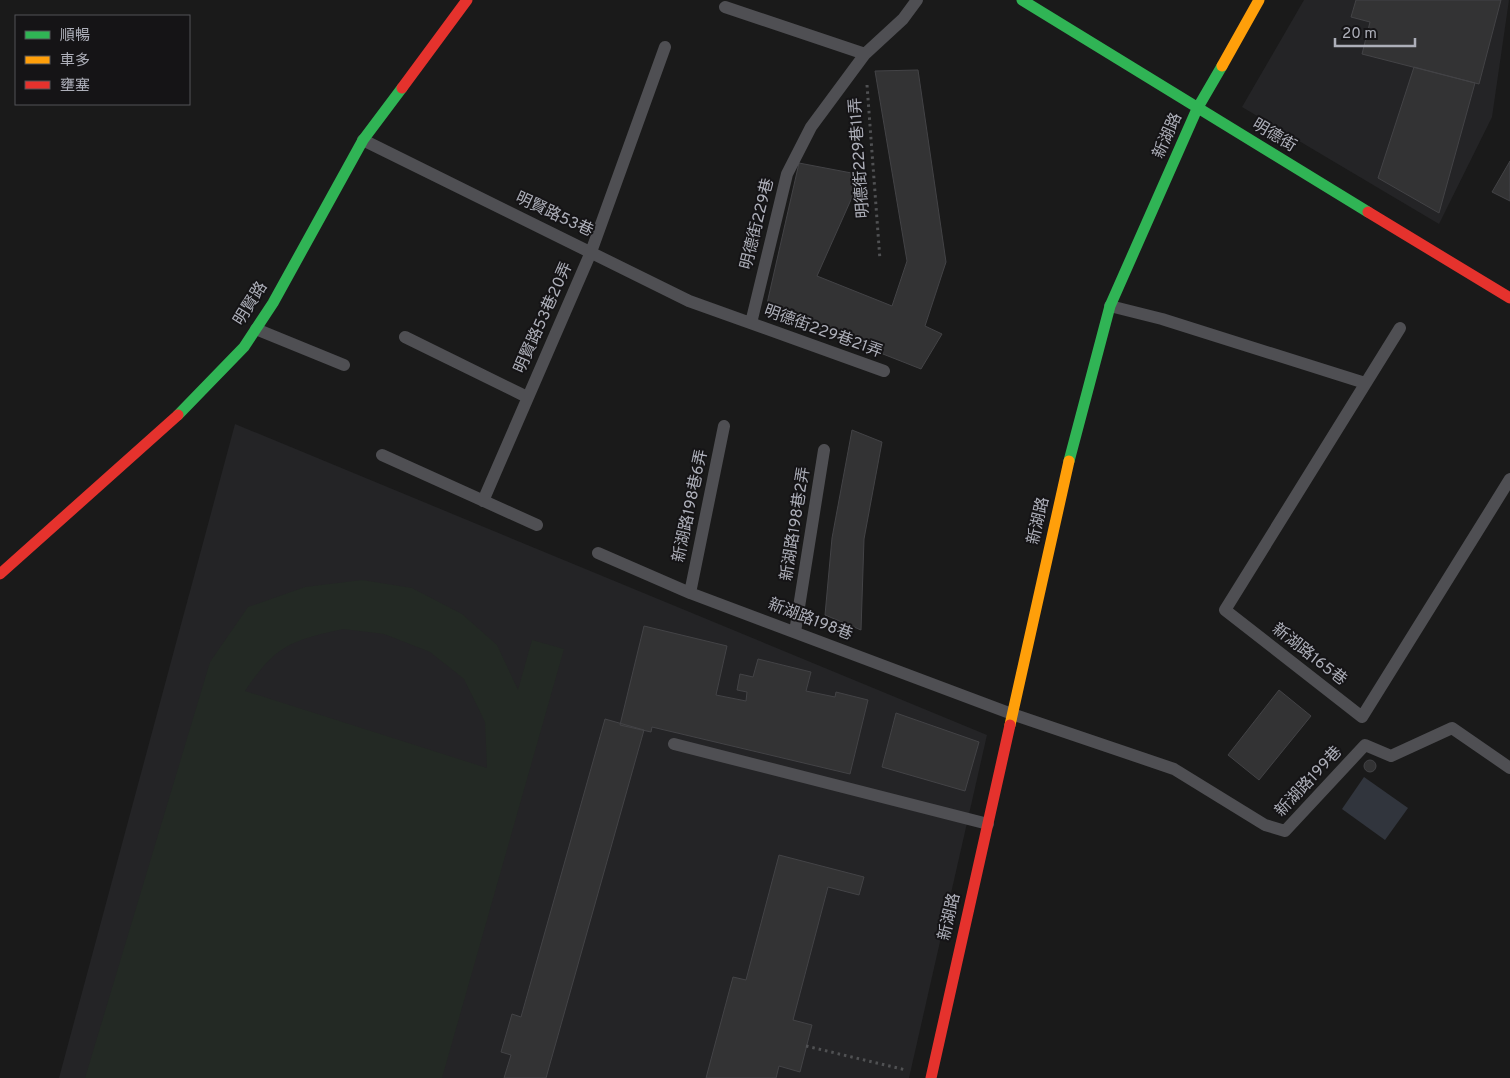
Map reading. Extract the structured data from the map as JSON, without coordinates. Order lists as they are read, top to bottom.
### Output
{
  "streets": {
    "street": ["新湖路", "明德街", "明賢路"],
    "lane": [
      "明賢路53巷",
      "明德街229巷",
      "明賢路53巷20弄",
      "明德街229巷21弄",
      "新湖路198巷6弄",
      "新湖路198巷2弄",
      "新湖路198巷",
      "新湖路165巷",
      "新湖路199巷"
    ],
    "path": ["明德街229巷11弄"]
  },
  "crossings": [
    ["新湖路", "明德街"],
    ["新湖路", "新湖路198巷"],
    ["新湖路", "新湖路199巷"],
    ["明德街229巷11弄", "明德街229巷"],
    ["明賢路53巷", "明賢路"],
    ["明賢路53巷", "明賢路53巷20弄"],
    ["明德街229巷", "明德街229巷21弄"],
    ["新湖路198巷6弄", "新湖路198巷"],
    ["新湖路198巷2弄", "新湖路198巷"],
    ["新湖路198巷", "新湖路199巷"]
  ],
  "legend": ["順暢", "車多", "壅塞"],
  "scale_bar": "20 m"
}
